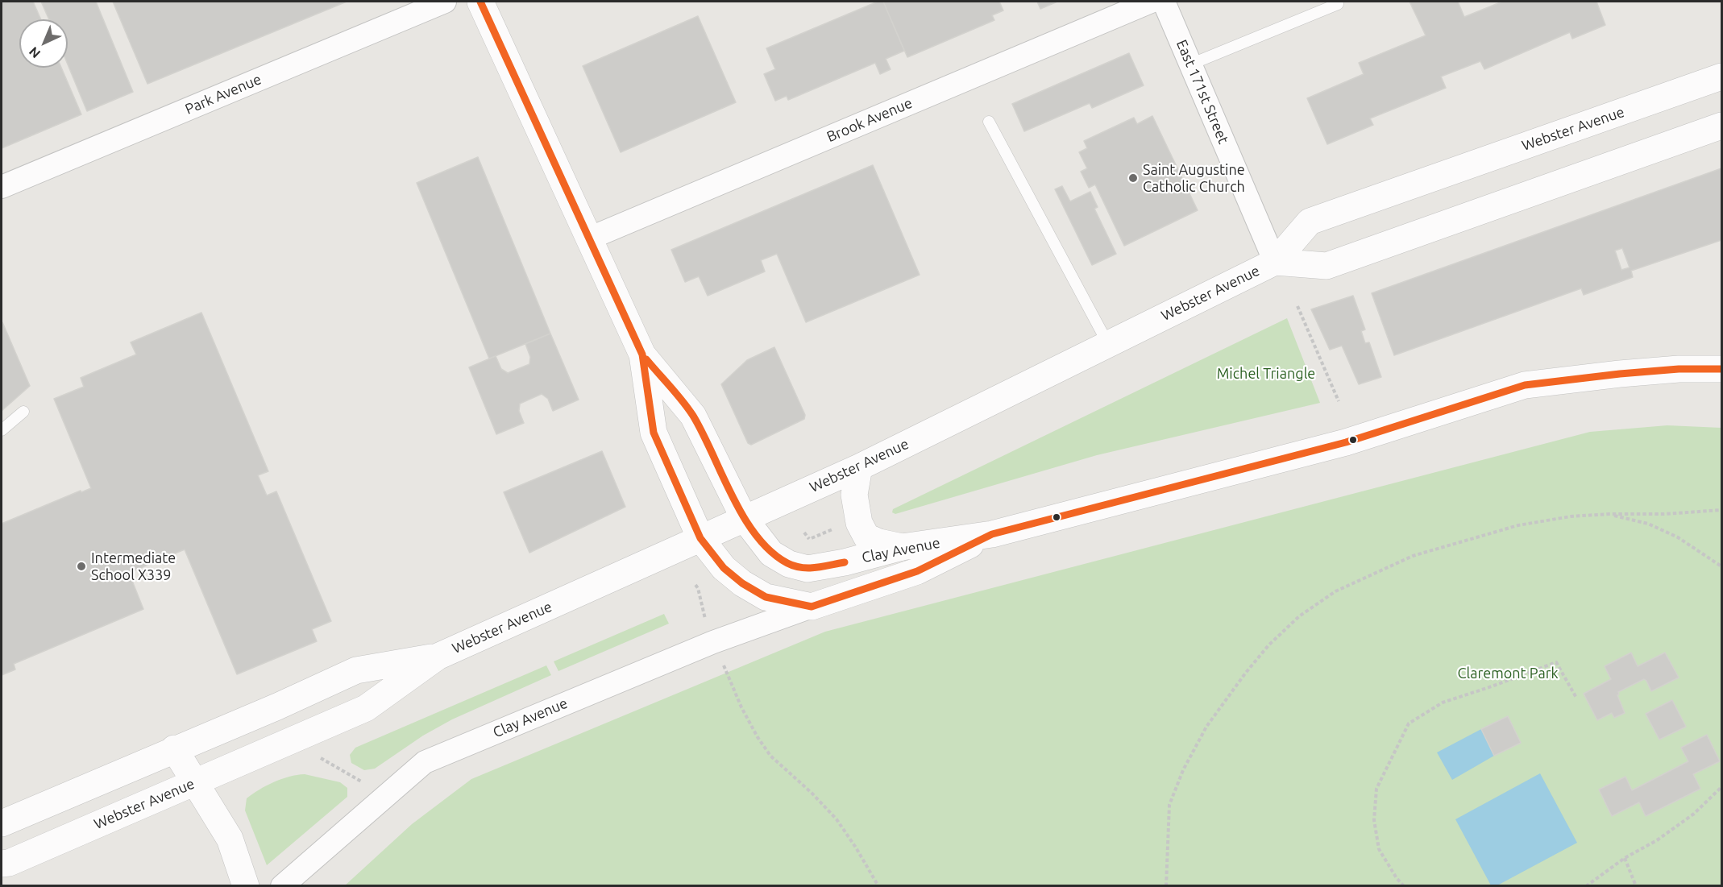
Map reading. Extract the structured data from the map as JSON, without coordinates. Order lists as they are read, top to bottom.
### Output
{
  "streets": {
    "main road": ["Webster Avenue", "Clay Avenue"],
    "street": ["East 171st Street", "Park Avenue", "Brook Avenue"]
  },
  "crossings": [
    ["East 171st Street", "Webster Avenue"],
    ["Webster Avenue", "Clay Avenue"]
  ],
  "parks": ["Michel Triangle", "Claremont Park"],
  "places": ["Saint Augustine Catholic Church", "Intermediate School X339"],
  "north": "bottom left"
}
